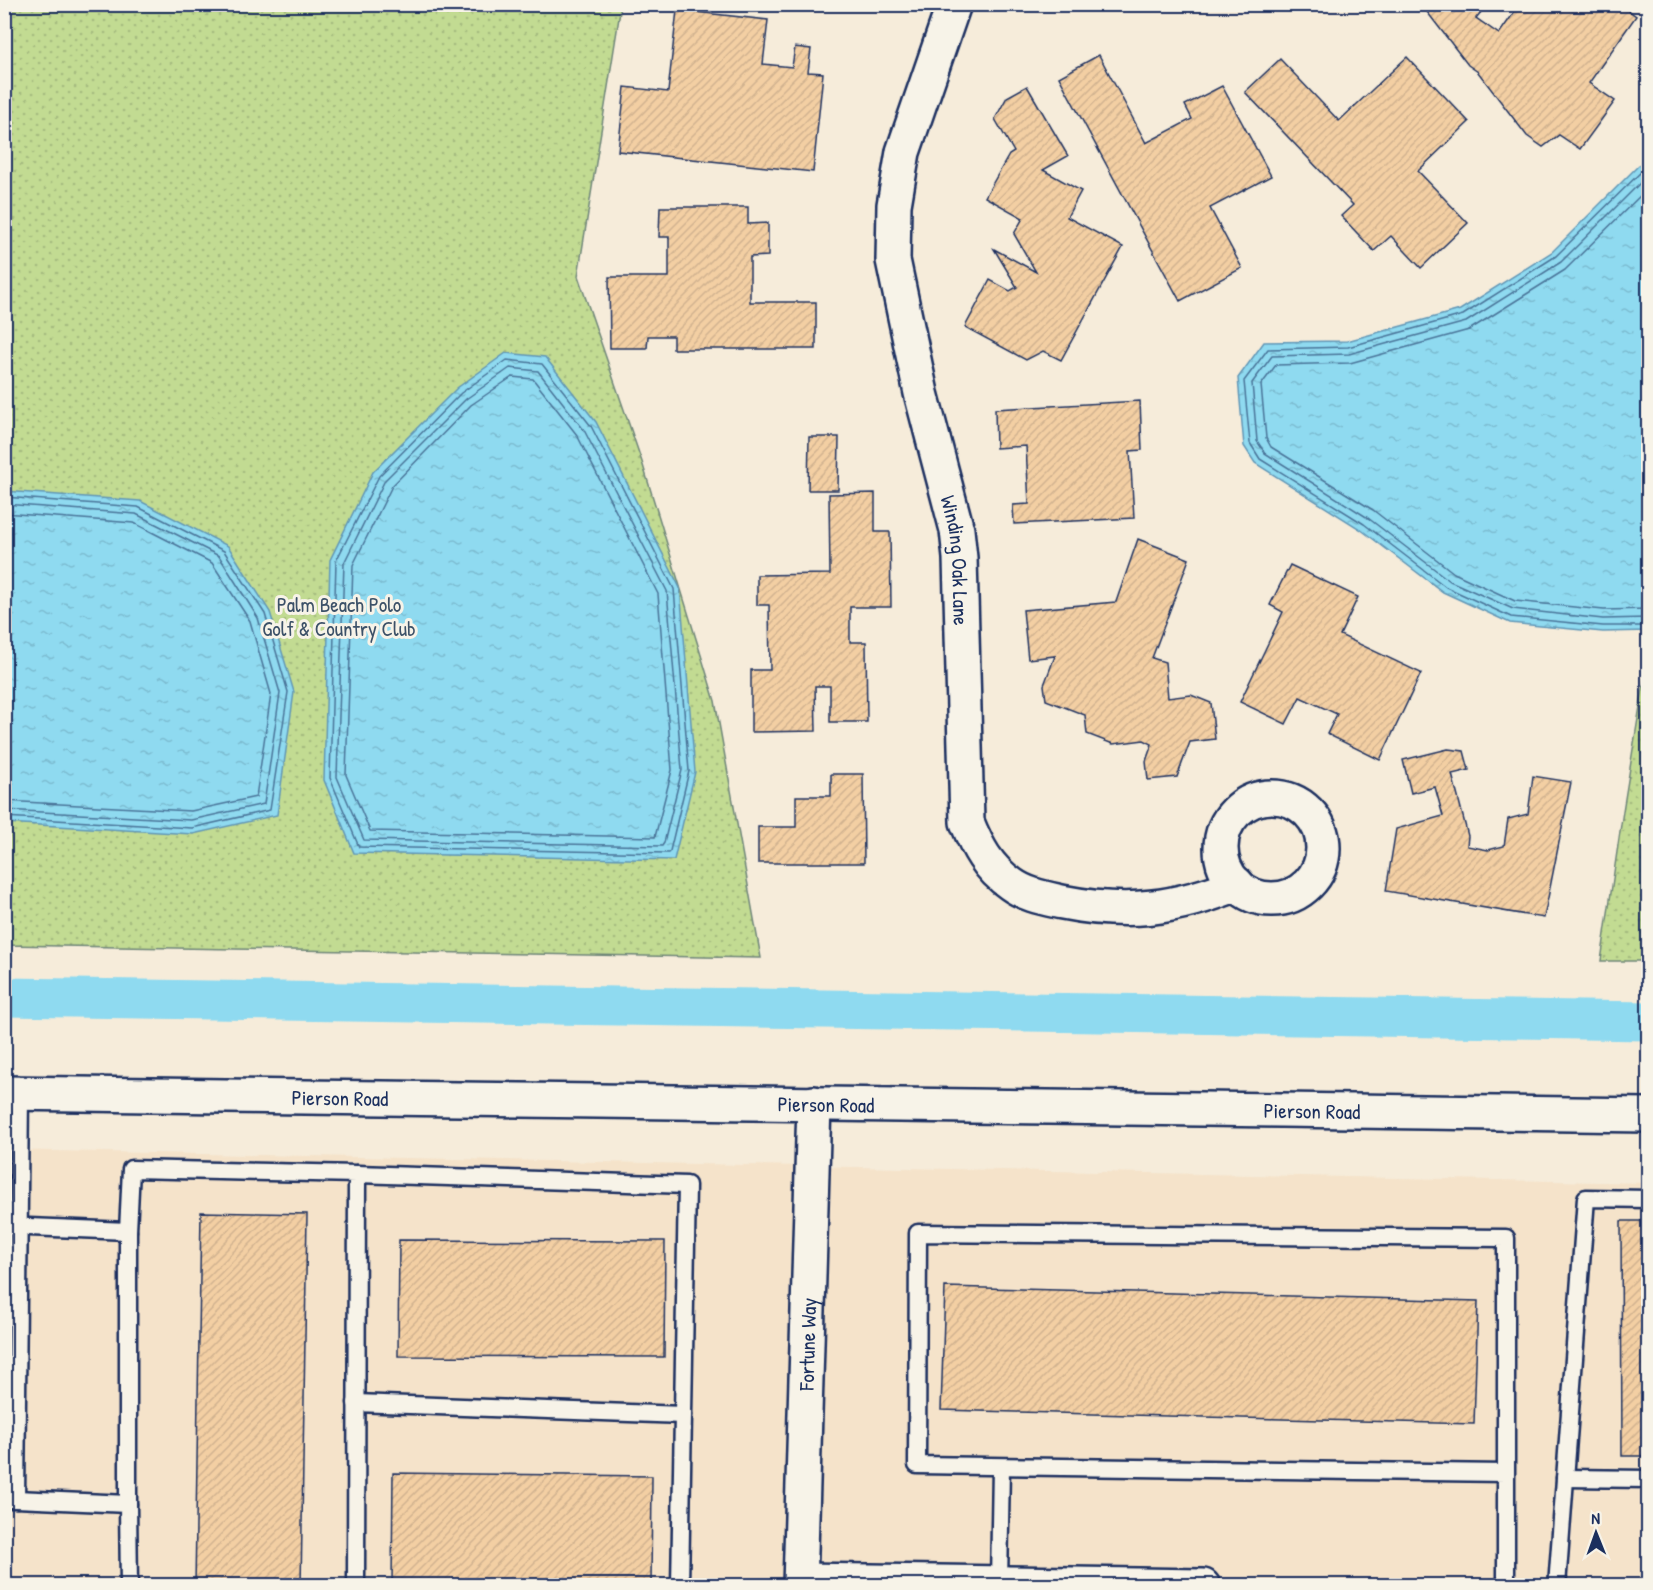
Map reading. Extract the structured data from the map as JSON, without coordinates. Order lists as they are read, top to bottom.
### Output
{
  "streets": {
    "street": ["Winding Oak Lane", "Pierson Road", "Fortune Way"]
  },
  "crossings": [
    ["Pierson Road", "Fortune Way"]
  ],
  "parks": ["Palm Beach Polo Golf & Country Club"],
  "north": "top"
}
